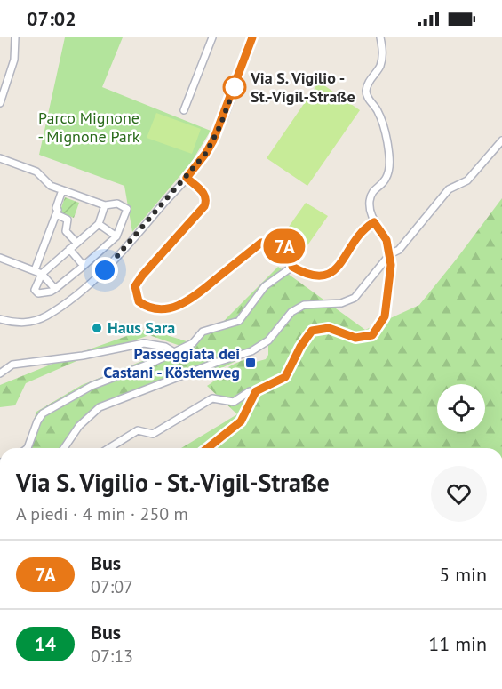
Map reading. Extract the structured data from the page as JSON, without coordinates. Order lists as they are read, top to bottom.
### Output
{
  "parks": ["Parco Mignone - Mignone Park"],
  "places": {
    "other": ["Via S. Vigilio - St.-Vigil-Straße", "Haus Sara"],
    "transit": ["Passeggiata dei Castani - Köstenweg"]
  },
  "lines": ["bus line 7A"],
  "page": {
    "status": "07:02",
    "on_map": "7A",
    "heading": ["Via S. Vigilio - St.-Vigil-Straße", "A piedi · 4 min · 250 m"],
    "list": [
      {
        "mark": "7A",
        "name": "Bus",
        "note": "07:07",
        "value": "5 min"
      },
      {
        "mark": "14",
        "name": "Bus",
        "note": "07:13",
        "value": "11 min"
      }
    ]
  }
}
